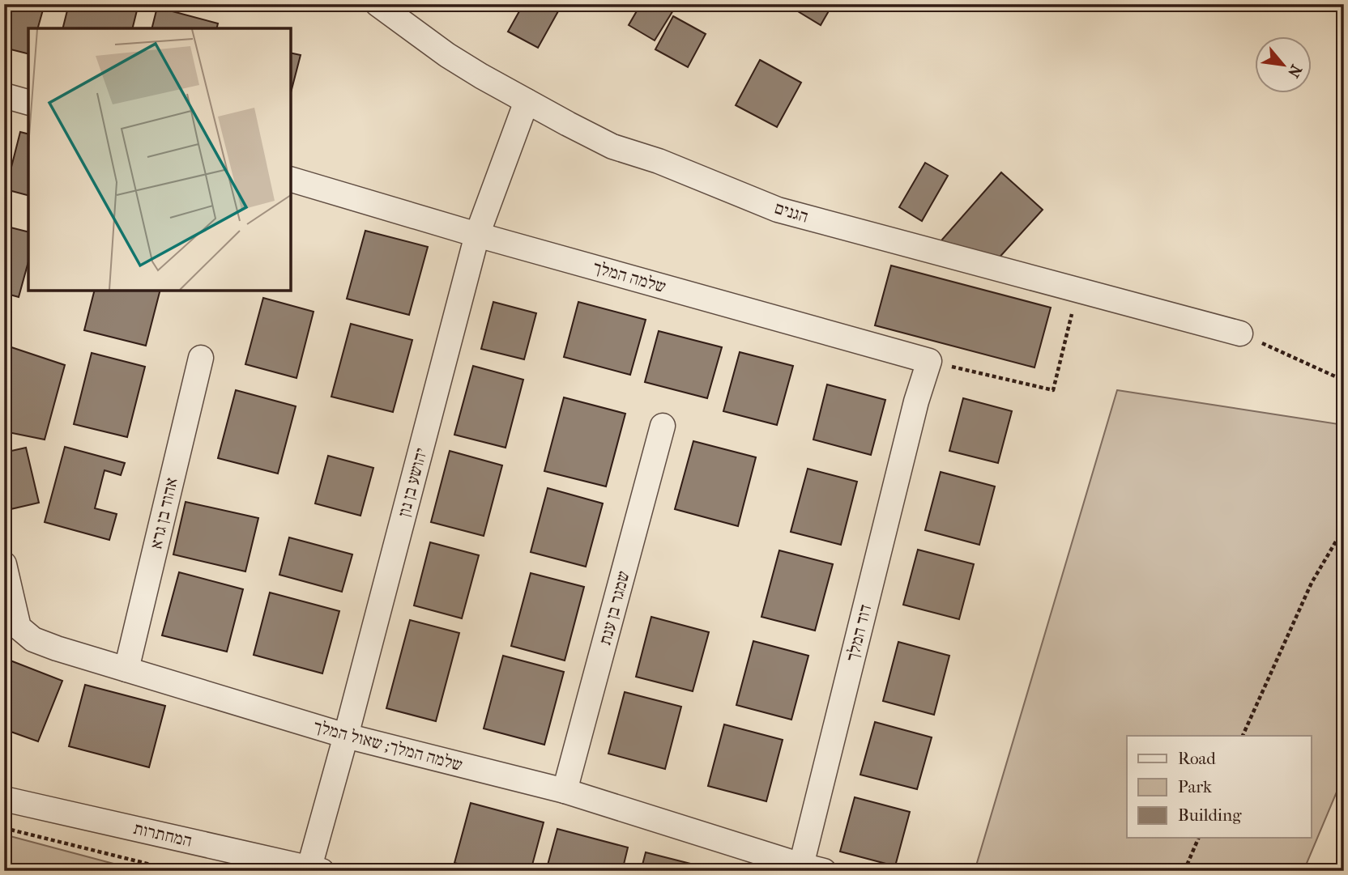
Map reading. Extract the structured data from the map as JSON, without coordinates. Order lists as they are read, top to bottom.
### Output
{
  "streets": {
    "street": [
      "הגנים",
      "שלמה המלך",
      "יהושע בן נון",
      "אהוד בן גרא",
      "שמגר בן ענת",
      "דוד המלך",
      "שלמה המלך; שאול המלך",
      "המחתרות"
    ]
  },
  "crossings": [
    ["הגנים", "יהושע בן נון"],
    ["שלמה המלך", "יהושע בן נון"],
    ["שלמה המלך", "דוד המלך"],
    ["יהושע בן נון", "שלמה המלך; שאול המלך"],
    ["יהושע בן נון", "המחתרות"],
    ["אהוד בן גרא", "שלמה המלך; שאול המלך"],
    ["שמגר בן ענת", "שלמה המלך; שאול המלך"],
    ["דוד המלך", "שלמה המלך; שאול המלך"]
  ],
  "legend": ["Road", "Park", "Building"],
  "north": "bottom right"
}
